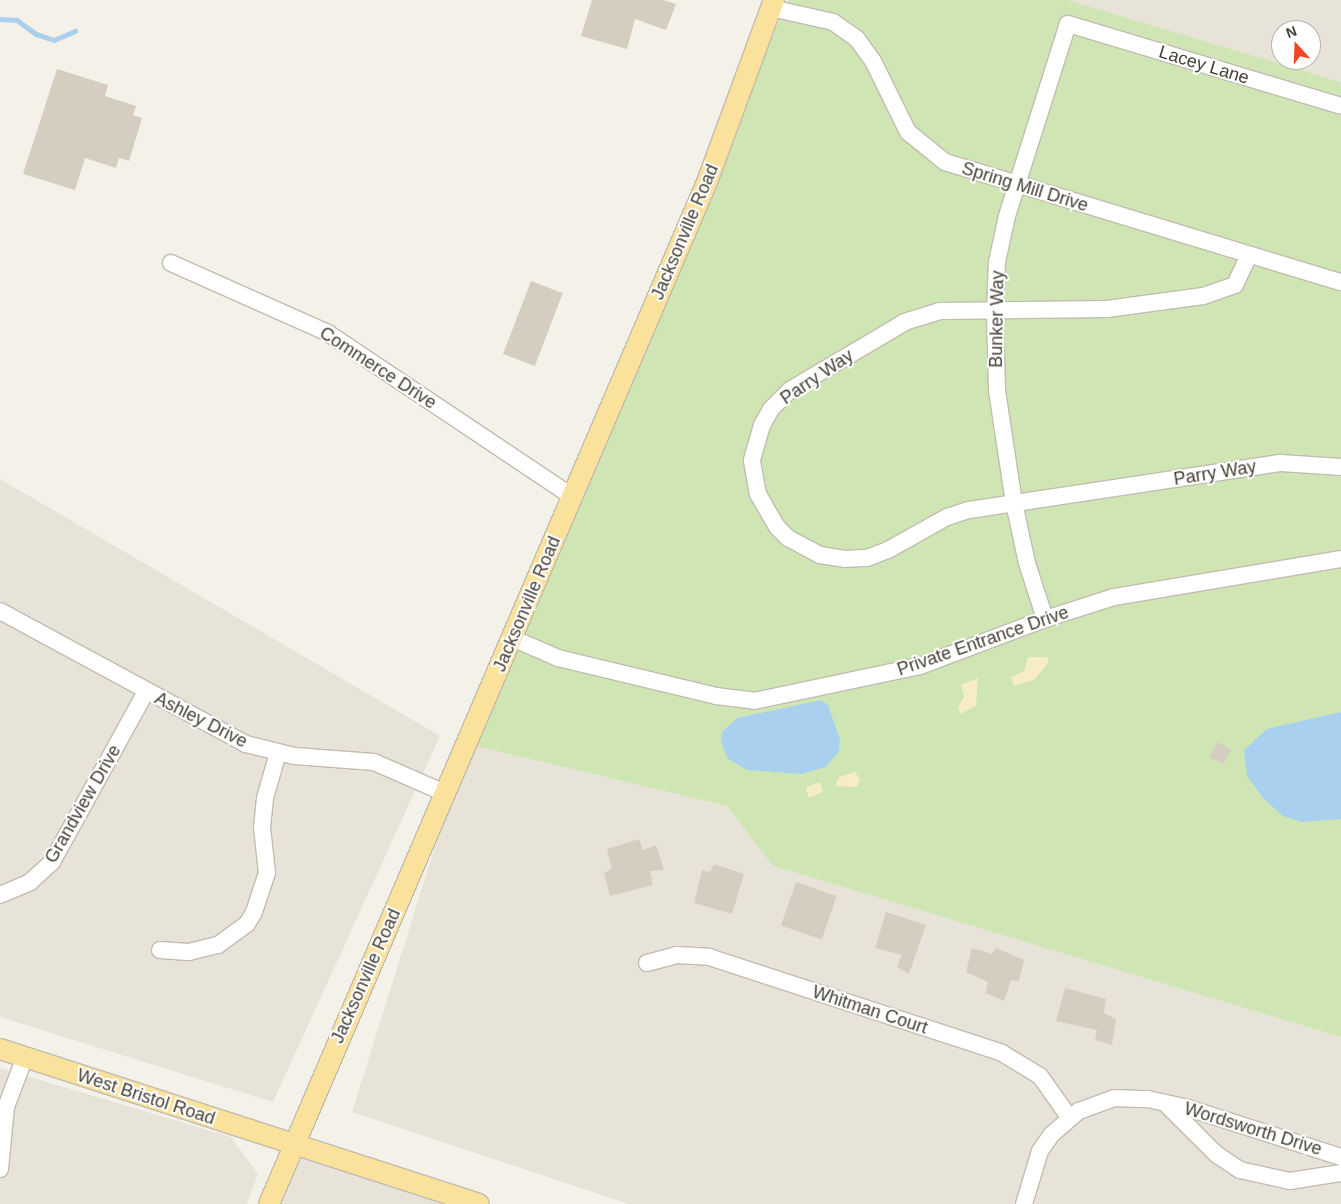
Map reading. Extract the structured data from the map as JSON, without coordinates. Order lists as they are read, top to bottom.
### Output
{
  "streets": {
    "main road": ["Jacksonville Road", "West Bristol Road"],
    "street": [
      "Lacey Lane",
      "Spring Mill Drive",
      "Bunker Way",
      "Commerce Drive",
      "Parry Way",
      "Private Entrance Drive",
      "Ashley Drive",
      "Grandview Drive",
      "Whitman Court",
      "Wordsworth Drive"
    ]
  },
  "crossings": [
    ["Lacey Lane", "Bunker Way"],
    ["Spring Mill Drive", "Jacksonville Road"],
    ["Spring Mill Drive", "Bunker Way"],
    ["Spring Mill Drive", "Parry Way"],
    ["Jacksonville Road", "Commerce Drive"],
    ["Jacksonville Road", "Private Entrance Drive"],
    ["Jacksonville Road", "Ashley Drive"],
    ["Jacksonville Road", "West Bristol Road"],
    ["Bunker Way", "Parry Way"],
    ["Bunker Way", "Private Entrance Drive"],
    ["Ashley Drive", "Grandview Drive"],
    ["Whitman Court", "Wordsworth Drive"]
  ],
  "north": "top"
}
